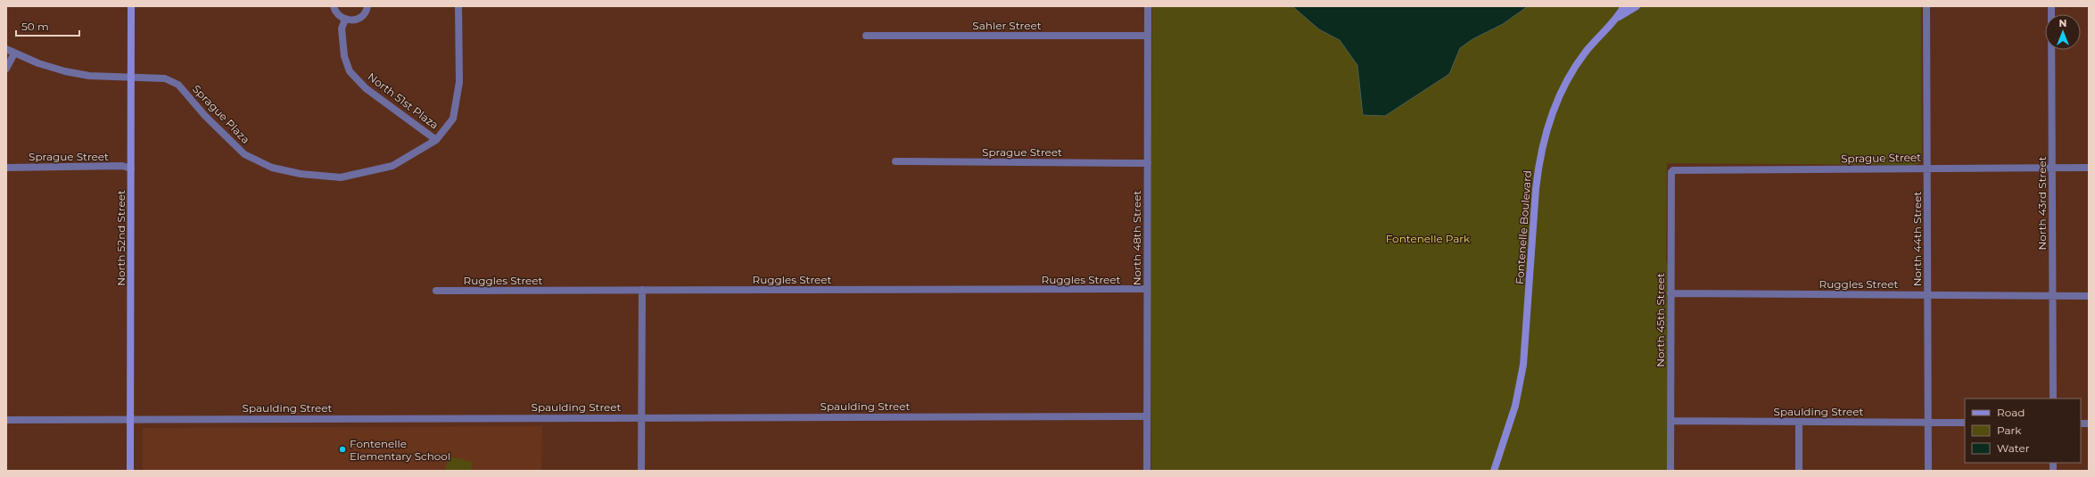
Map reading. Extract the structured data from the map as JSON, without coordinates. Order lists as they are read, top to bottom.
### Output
{
  "streets": {
    "main road": ["Fontenelle Boulevard", "North 52nd Street"],
    "street": [
      "Sahler Street",
      "North 51st Plaza",
      "Sprague Plaza",
      "Sprague Street",
      "North 43rd Street",
      "North 48th Street",
      "North 44th Street",
      "Ruggles Street",
      "North 45th Street",
      "Spaulding Street"
    ]
  },
  "crossings": [
    ["Sahler Street", "North 48th Street"],
    ["North 51st Plaza", "Sprague Plaza"],
    ["Sprague Plaza", "North 52nd Street"],
    ["Sprague Street", "North 43rd Street"],
    ["Sprague Street", "North 52nd Street"],
    ["Sprague Street", "North 48th Street"],
    ["Sprague Street", "North 44th Street"],
    ["Sprague Street", "North 45th Street"],
    ["North 43rd Street", "Ruggles Street"],
    ["North 52nd Street", "Spaulding Street"],
    ["North 48th Street", "Ruggles Street"],
    ["North 48th Street", "Spaulding Street"],
    ["North 44th Street", "Ruggles Street"],
    ["North 44th Street", "Spaulding Street"],
    ["Ruggles Street", "North 45th Street"],
    ["North 45th Street", "Spaulding Street"]
  ],
  "parks": ["Fontenelle Park"],
  "places": ["Fontenelle Elementary School"],
  "legend": ["Road", "Park", "Water"],
  "scale_bar": "50 m",
  "north": "top"
}
